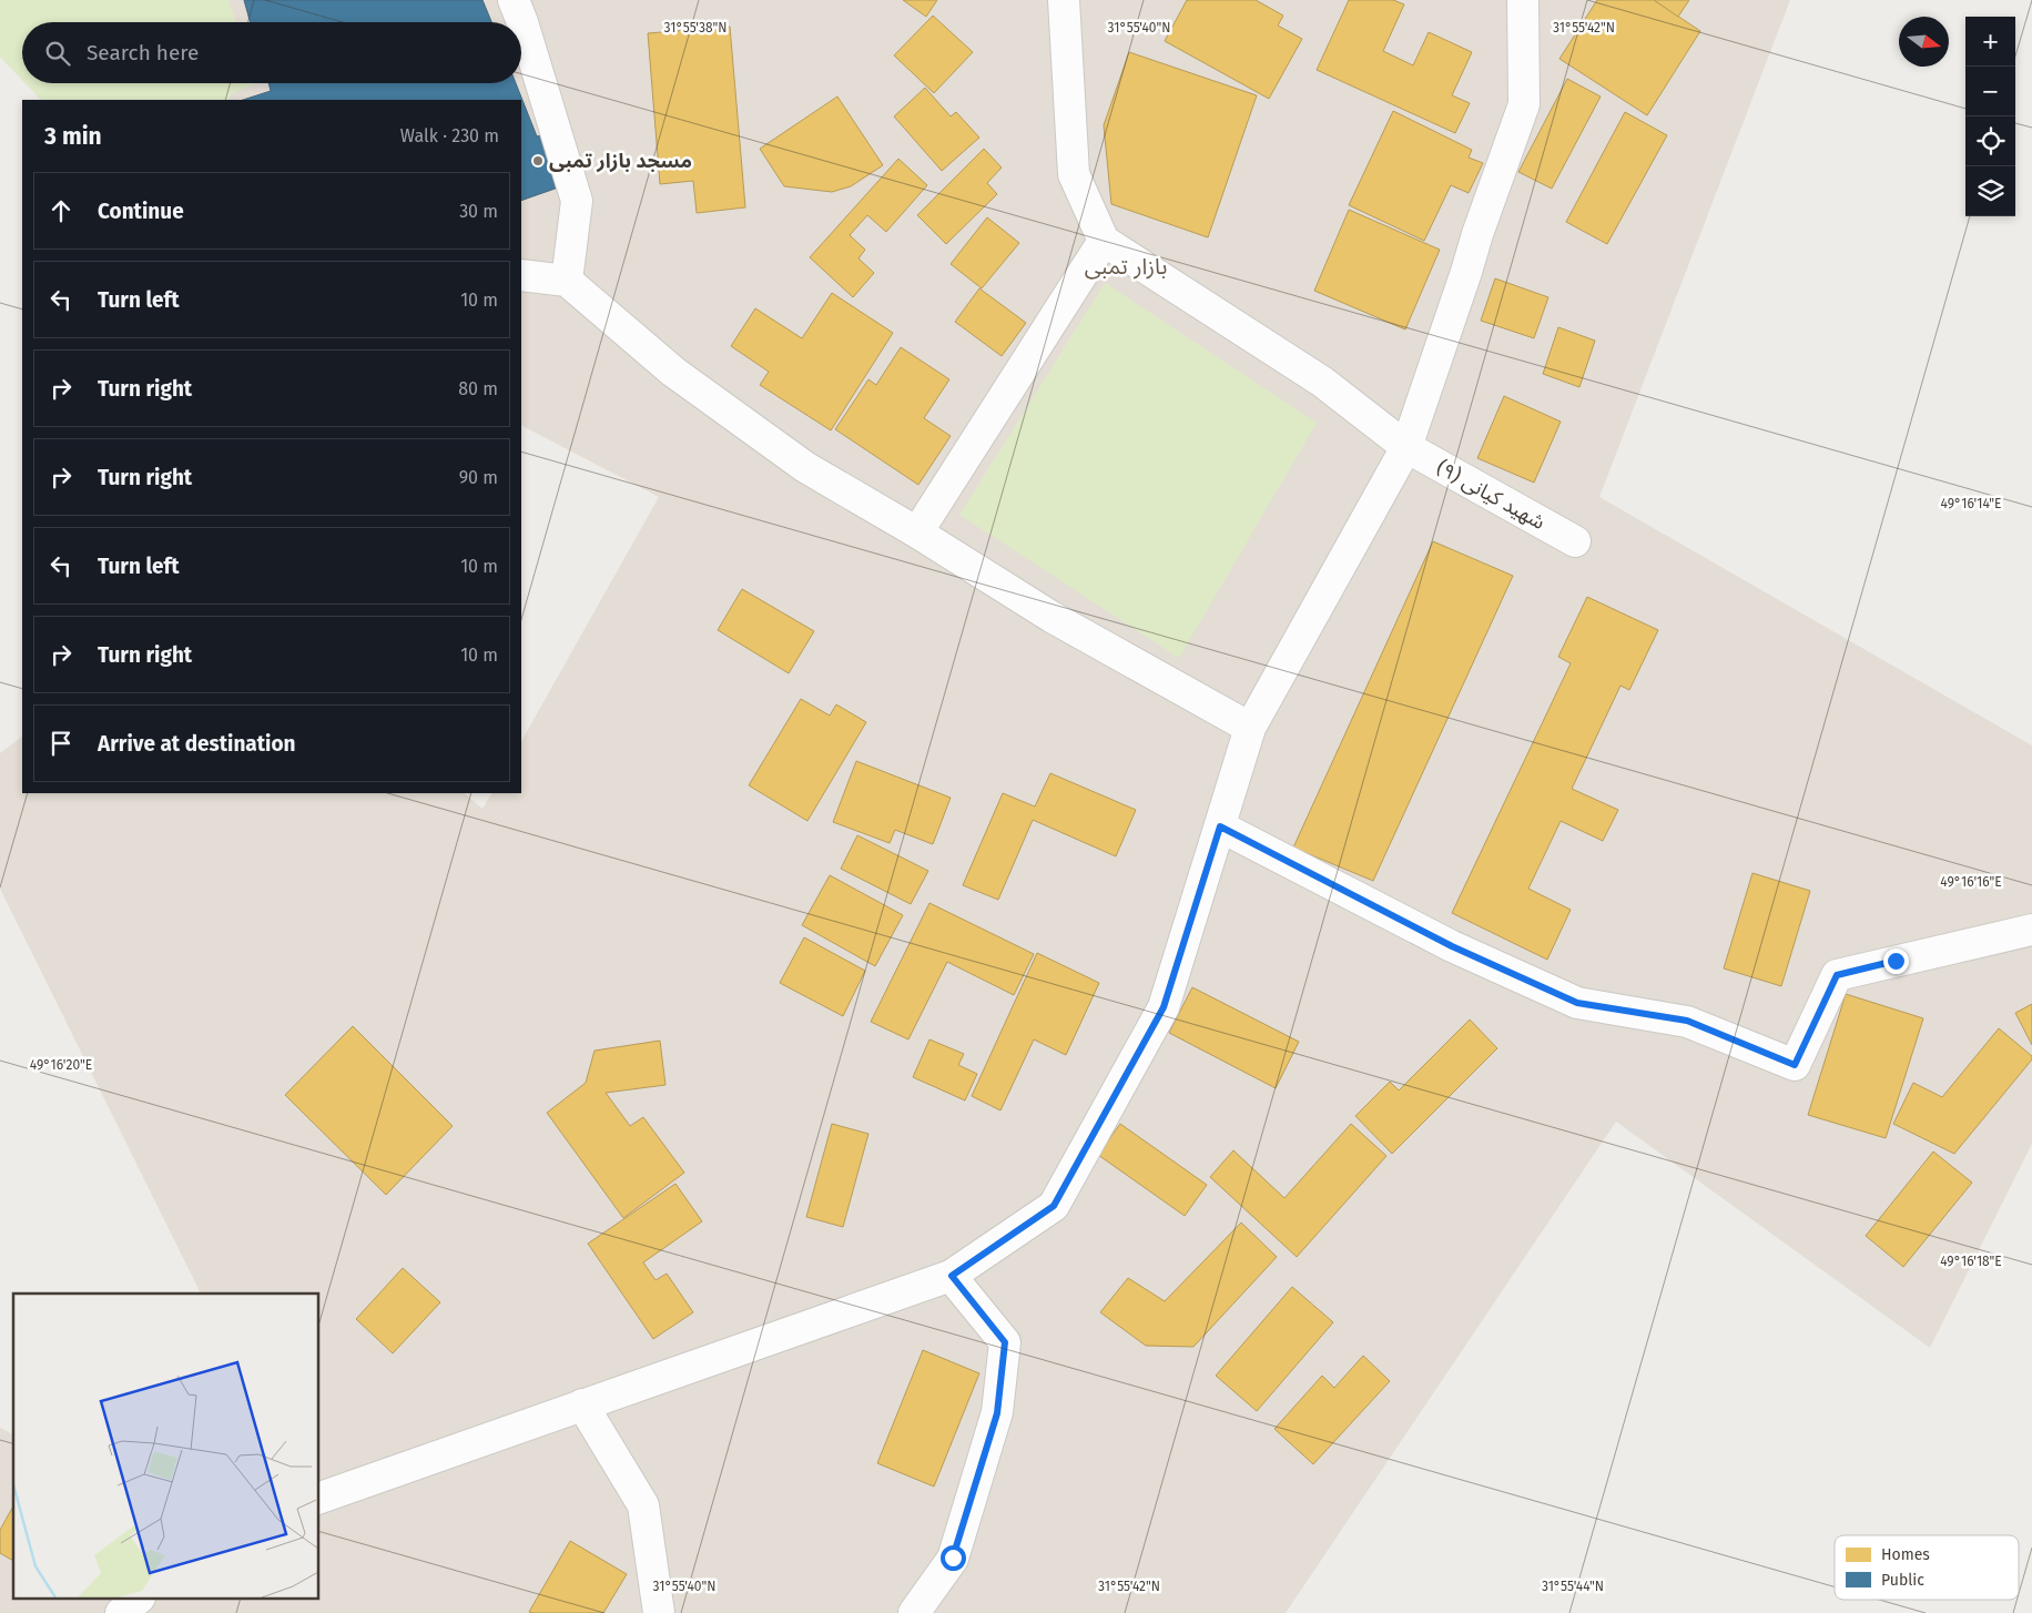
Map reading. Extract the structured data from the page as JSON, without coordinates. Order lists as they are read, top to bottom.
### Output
{
  "streets": {
    "street": ["شهید کیانی (۹)"]
  },
  "districts": ["بازار تمبی"],
  "places": ["مسجد بازار تمبی"],
  "legend": ["Homes", "Public"],
  "north": "right",
  "page": {
    "map_buttons": ["+", "−"],
    "search": "Search here",
    "heading": ["3 min", "Walk · 230 m"],
    "list": [
      ["Continue", "30 m"],
      ["Turn left", "10 m"],
      ["Turn right", "80 m"],
      ["Turn right", "90 m"],
      ["Turn left", "10 m"],
      ["Turn right", "10 m"],
      "Arrive at destination"
    ]
  },
  "coordinates": [
    "31°55'38\"N",
    "31°55'40\"N",
    "31°55'42\"N",
    "49°16'14\"E",
    "49°16'16\"E",
    "49°16'20\"E",
    "49°16'18\"E",
    "31°55'44\"N"
  ]
}
